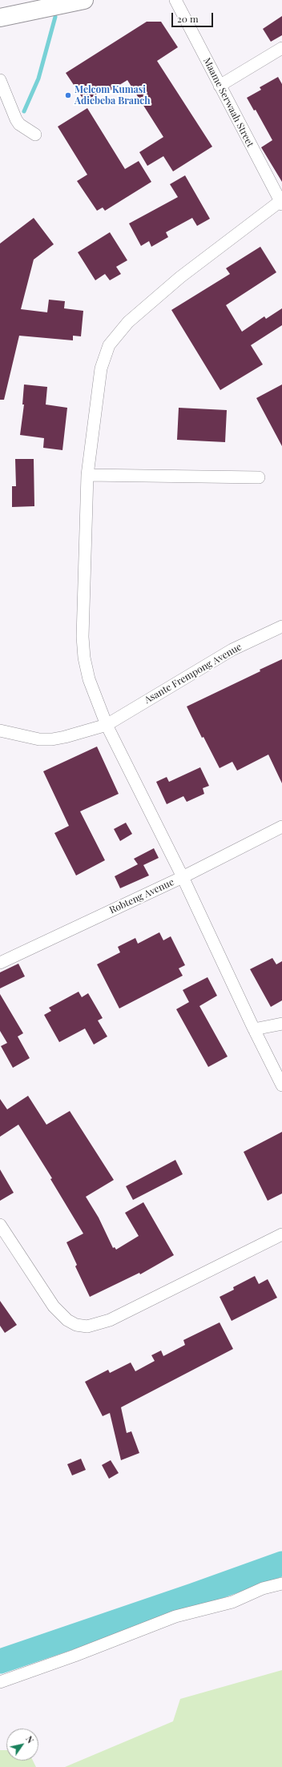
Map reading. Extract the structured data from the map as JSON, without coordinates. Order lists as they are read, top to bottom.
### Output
{
  "streets": {
    "street": ["Maame Serwaah Street", "Asante Frempong Avenue", "Robteng Avenue"]
  },
  "places": ["Melcom Kumasi Adiebeba Branch"],
  "scale_bar": "20 m",
  "north": "top right"
}
